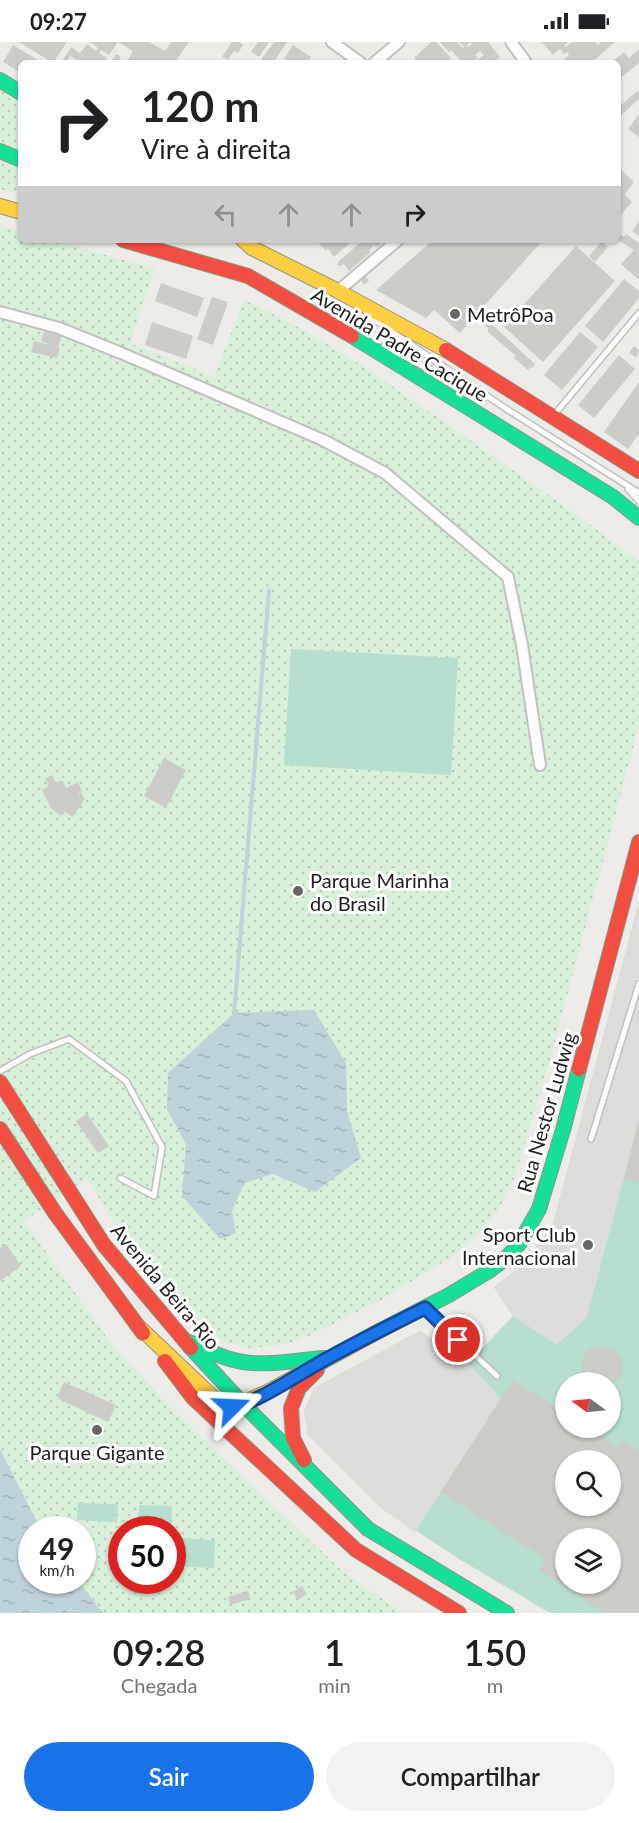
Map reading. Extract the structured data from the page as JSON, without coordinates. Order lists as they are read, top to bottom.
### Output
{
  "streets": {
    "main road": ["Avenida Padre Cacique", "Rua Nestor Ludwig", "Avenida Beira-Rio"]
  },
  "crossings": [
    ["Rua Nestor Ludwig", "Avenida Beira-Rio"]
  ],
  "places": [
    "MetrôPoa",
    "Parque Marinha do Brasil",
    "Sport Club Internacional",
    "Parque Gigante"
  ],
  "north": "left",
  "page": {
    "status": "09:27",
    "turn": ["120 m", "Vire à direita"],
    "speed": "49 km/h",
    "limit": "50",
    "eta": [
      "09:28",
      "Chegada",
      "1",
      "min",
      "150",
      "m"
    ],
    "buttons": ["Sair", "Compartilhar"]
  }
}
